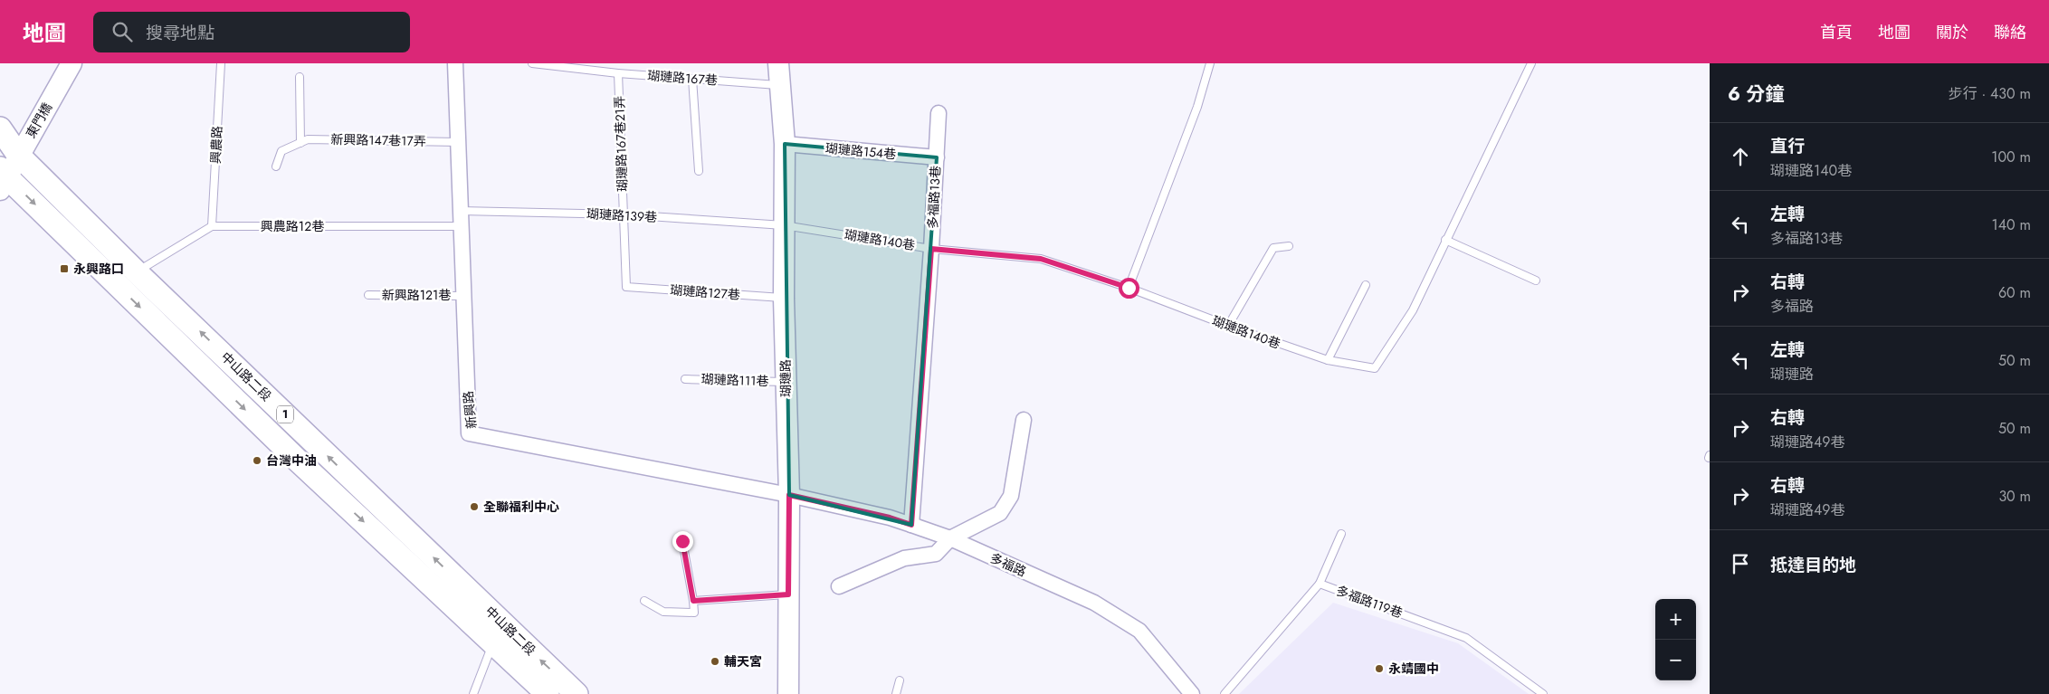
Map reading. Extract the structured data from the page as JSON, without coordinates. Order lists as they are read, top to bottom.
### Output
{
  "streets": {
    "main road": ["中山路二段", "1"],
    "street": [
      "東門橋",
      "瑚璉路154巷",
      "多福路13巷",
      "瑚璉路",
      "新興路",
      "多福路"
    ],
    "lane": [
      "瑚璉路167巷",
      "新興路147巷17弄",
      "瑚璉路167巷21弄",
      "興農路",
      "瑚璉路139巷",
      "興農路12巷",
      "瑚璉路140巷",
      "瑚璉路127巷",
      "新興路121巷",
      "瑚璉路111巷",
      "多福路119巷"
    ]
  },
  "crossings": [
    ["瑚璉路167巷", "瑚璉路167巷21弄"],
    ["瑚璉路167巷", "瑚璉路"],
    ["東門橋", "中山路二段"],
    ["新興路147巷17弄", "新興路"],
    ["瑚璉路167巷21弄", "瑚璉路139巷"],
    ["瑚璉路167巷21弄", "瑚璉路127巷"],
    ["興農路", "興農路12巷"],
    ["瑚璉路154巷", "多福路13巷"],
    ["瑚璉路154巷", "瑚璉路"],
    ["多福路13巷", "瑚璉路140巷"],
    ["多福路13巷", "多福路"],
    ["瑚璉路139巷", "瑚璉路140巷"],
    ["瑚璉路139巷", "瑚璉路"],
    ["瑚璉路139巷", "新興路"],
    ["興農路12巷", "新興路"],
    ["瑚璉路140巷", "瑚璉路"],
    ["瑚璉路127巷", "瑚璉路"],
    ["新興路121巷", "新興路"],
    ["瑚璉路", "瑚璉路111巷"],
    ["瑚璉路", "新興路"],
    ["瑚璉路", "多福路"],
    ["新興路", "多福路"]
  ],
  "places": {
    "transit": ["永興路口"],
    "other": [
      "台灣中油",
      "全聯福利中心",
      "輔天宮",
      "永靖國中"
    ]
  },
  "page": {
    "header": "地圖",
    "search": "搜尋地點",
    "nav": [
      "首頁",
      "地圖",
      "關於",
      "聯絡"
    ],
    "heading": ["6 分鐘", "步行 · 430 m"],
    "list": [
      ["直行", "瑚璉路140巷", "100 m"],
      ["左轉", "多福路13巷", "140 m"],
      ["右轉", "多福路", "60 m"],
      ["左轉", "瑚璉路", "50 m"],
      ["右轉", "瑚璉路49巷", "50 m"],
      ["右轉", "瑚璉路49巷", "30 m"],
      "抵達目的地"
    ],
    "map_buttons": ["+", "−"]
  }
}
